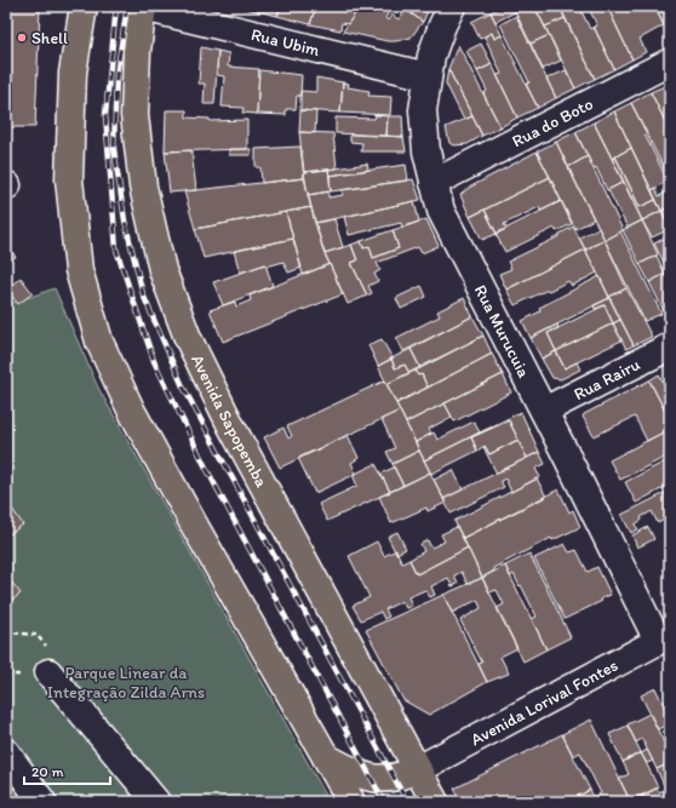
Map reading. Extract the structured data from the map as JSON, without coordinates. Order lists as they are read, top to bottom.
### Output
{
  "streets": {
    "main road": ["Avenida Sapopemba"],
    "street": [
      "Rua Ubim",
      "Rua do Boto",
      "Rua Murucuia",
      "Rua Rairu",
      "Avenida Lorival Fontes"
    ]
  },
  "crossings": [
    ["Rua Ubim", "Rua Murucuia"],
    ["Rua Ubim", "Avenida Sapopemba"],
    ["Rua do Boto", "Rua Murucuia"],
    ["Rua Murucuia", "Rua Rairu"],
    ["Rua Murucuia", "Avenida Lorival Fontes"],
    ["Avenida Sapopemba", "Avenida Lorival Fontes"]
  ],
  "parks": ["Parque Linear da Integração Zilda Arns"],
  "places": ["Shell"],
  "scale_bar": "20 m"
}
